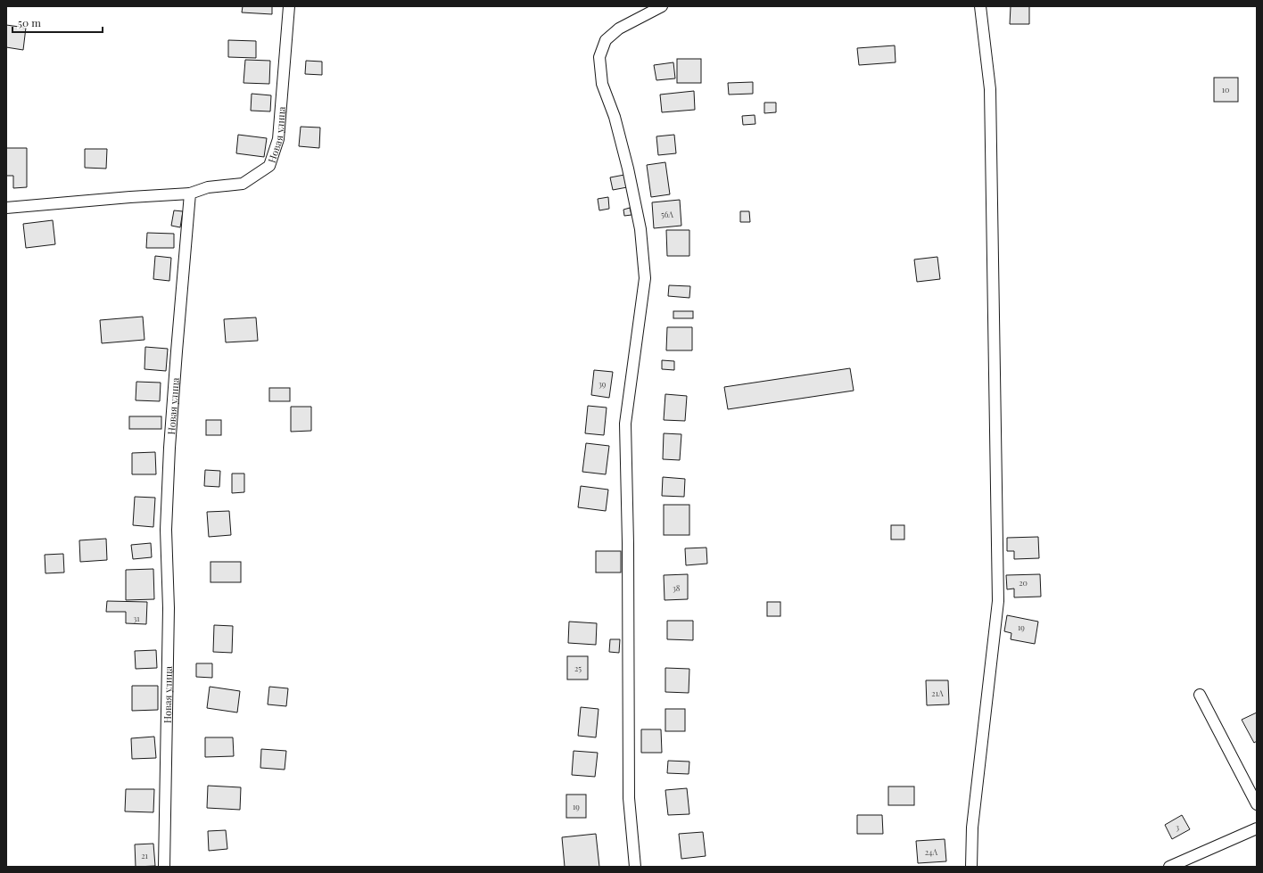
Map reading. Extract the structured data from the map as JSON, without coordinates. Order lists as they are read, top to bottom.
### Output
{
  "streets": {
    "street": ["Новая улица"]
  },
  "house_numbers": [
    "10",
    "56А",
    "39",
    "20",
    "38",
    "31",
    "19",
    "25",
    "21А",
    "19",
    "3",
    "24А",
    "21"
  ],
  "scale_bar": "50 m"
}
